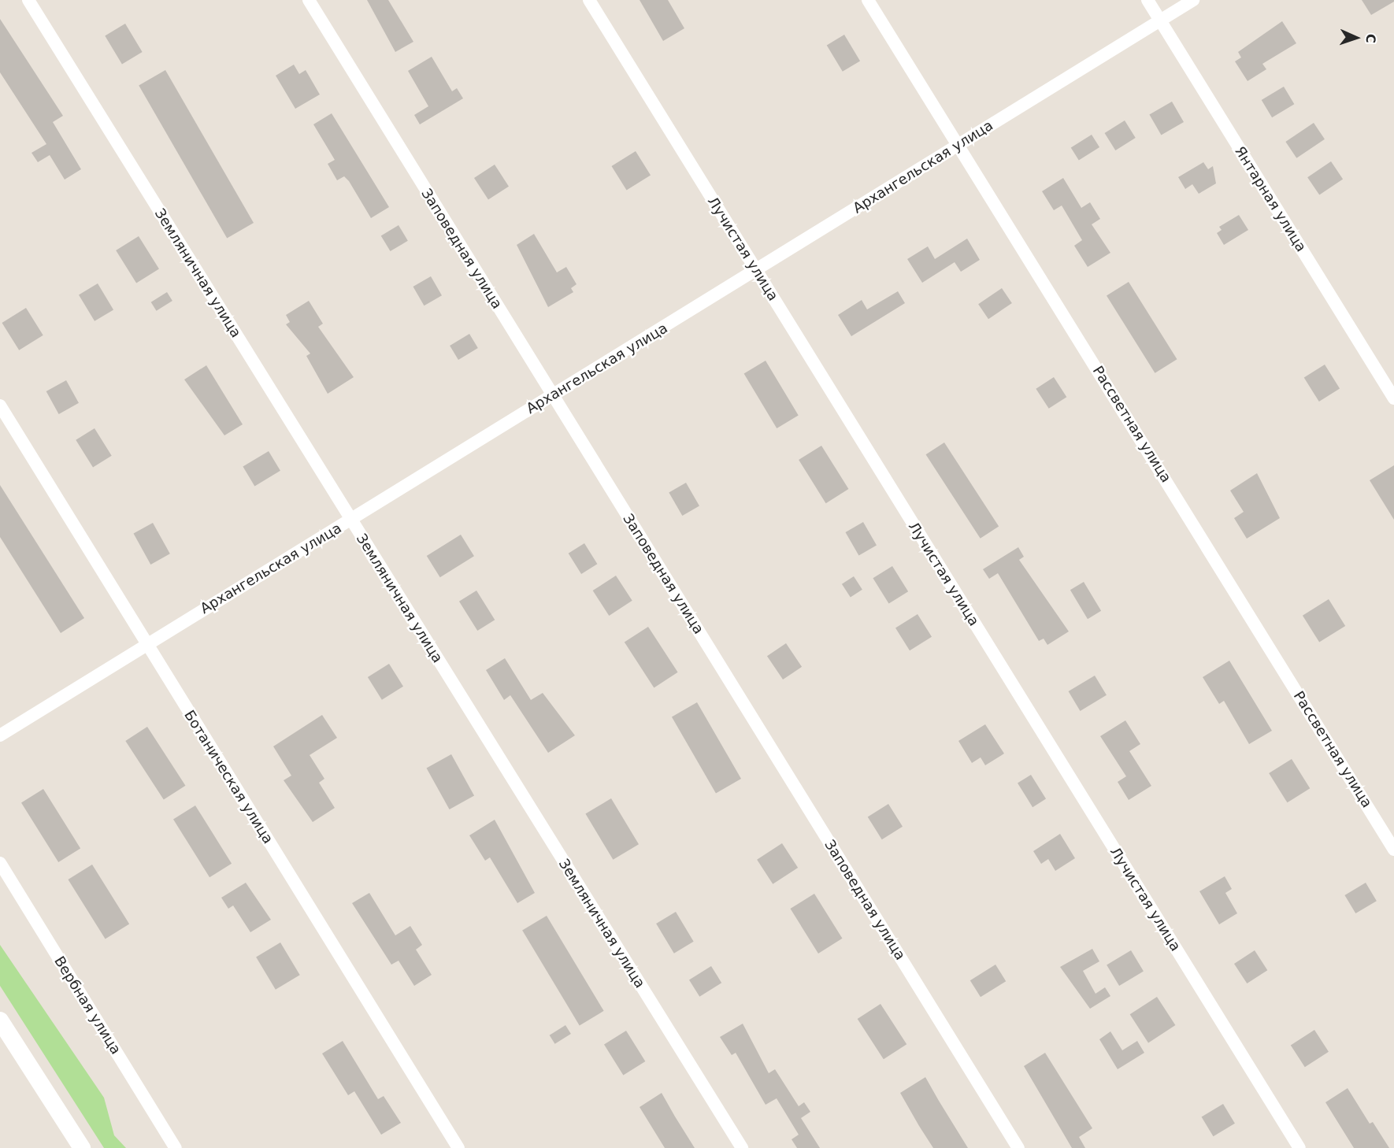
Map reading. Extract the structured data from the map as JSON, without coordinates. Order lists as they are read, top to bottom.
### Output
{
  "streets": {
    "street": [
      "Архангельская улица",
      "Янтарная улица",
      "Заповедная улица",
      "Лучистая улица",
      "Земляничная улица",
      "Рассветная улица",
      "Ботаническая улица",
      "Вербная улица"
    ]
  },
  "crossings": [
    ["Архангельская улица", "Янтарная улица"],
    ["Архангельская улица", "Заповедная улица"],
    ["Архангельская улица", "Лучистая улица"],
    ["Архангельская улица", "Земляничная улица"],
    ["Архангельская улица", "Рассветная улица"],
    ["Архангельская улица", "Ботаническая улица"]
  ],
  "north": "right"
}
